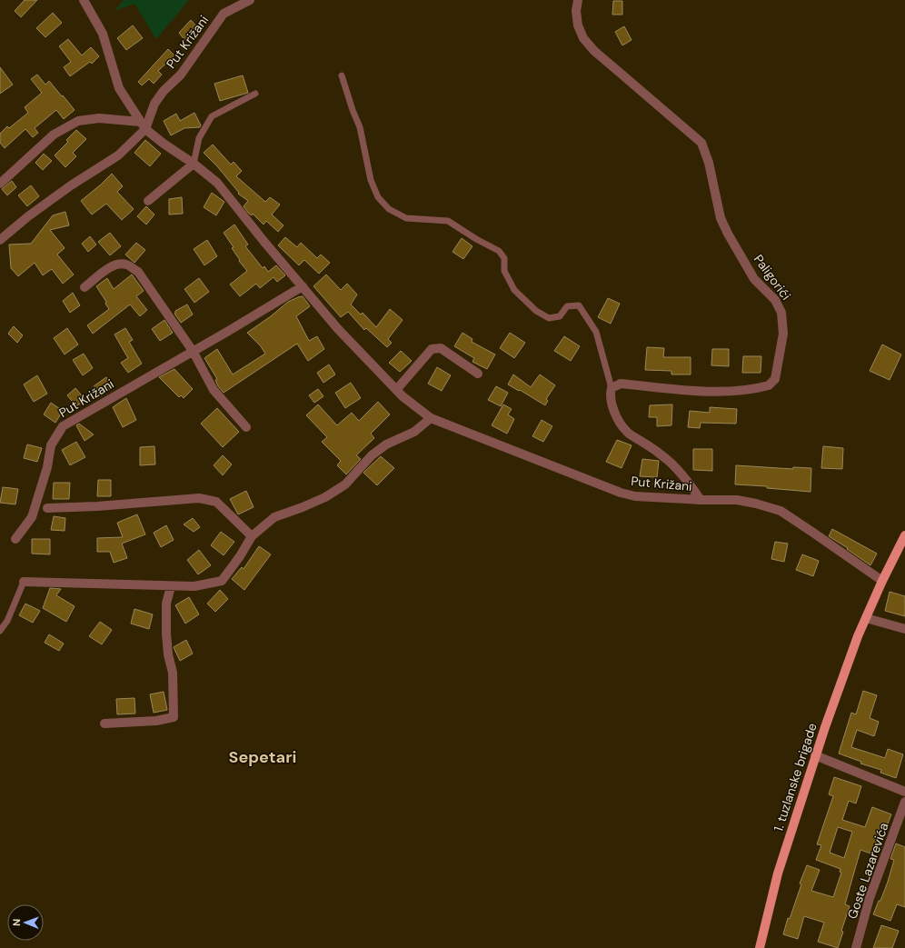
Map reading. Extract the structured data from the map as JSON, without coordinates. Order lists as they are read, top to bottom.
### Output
{
  "streets": {
    "main road": ["1. tuzlanske brigade"],
    "street": ["Put Križani", "Paligorići", "Goste Lazarevića"]
  },
  "crossings": [
    ["Put Križani", "1. tuzlanske brigade"]
  ],
  "districts": ["Sepetari"],
  "north": "left"
}
